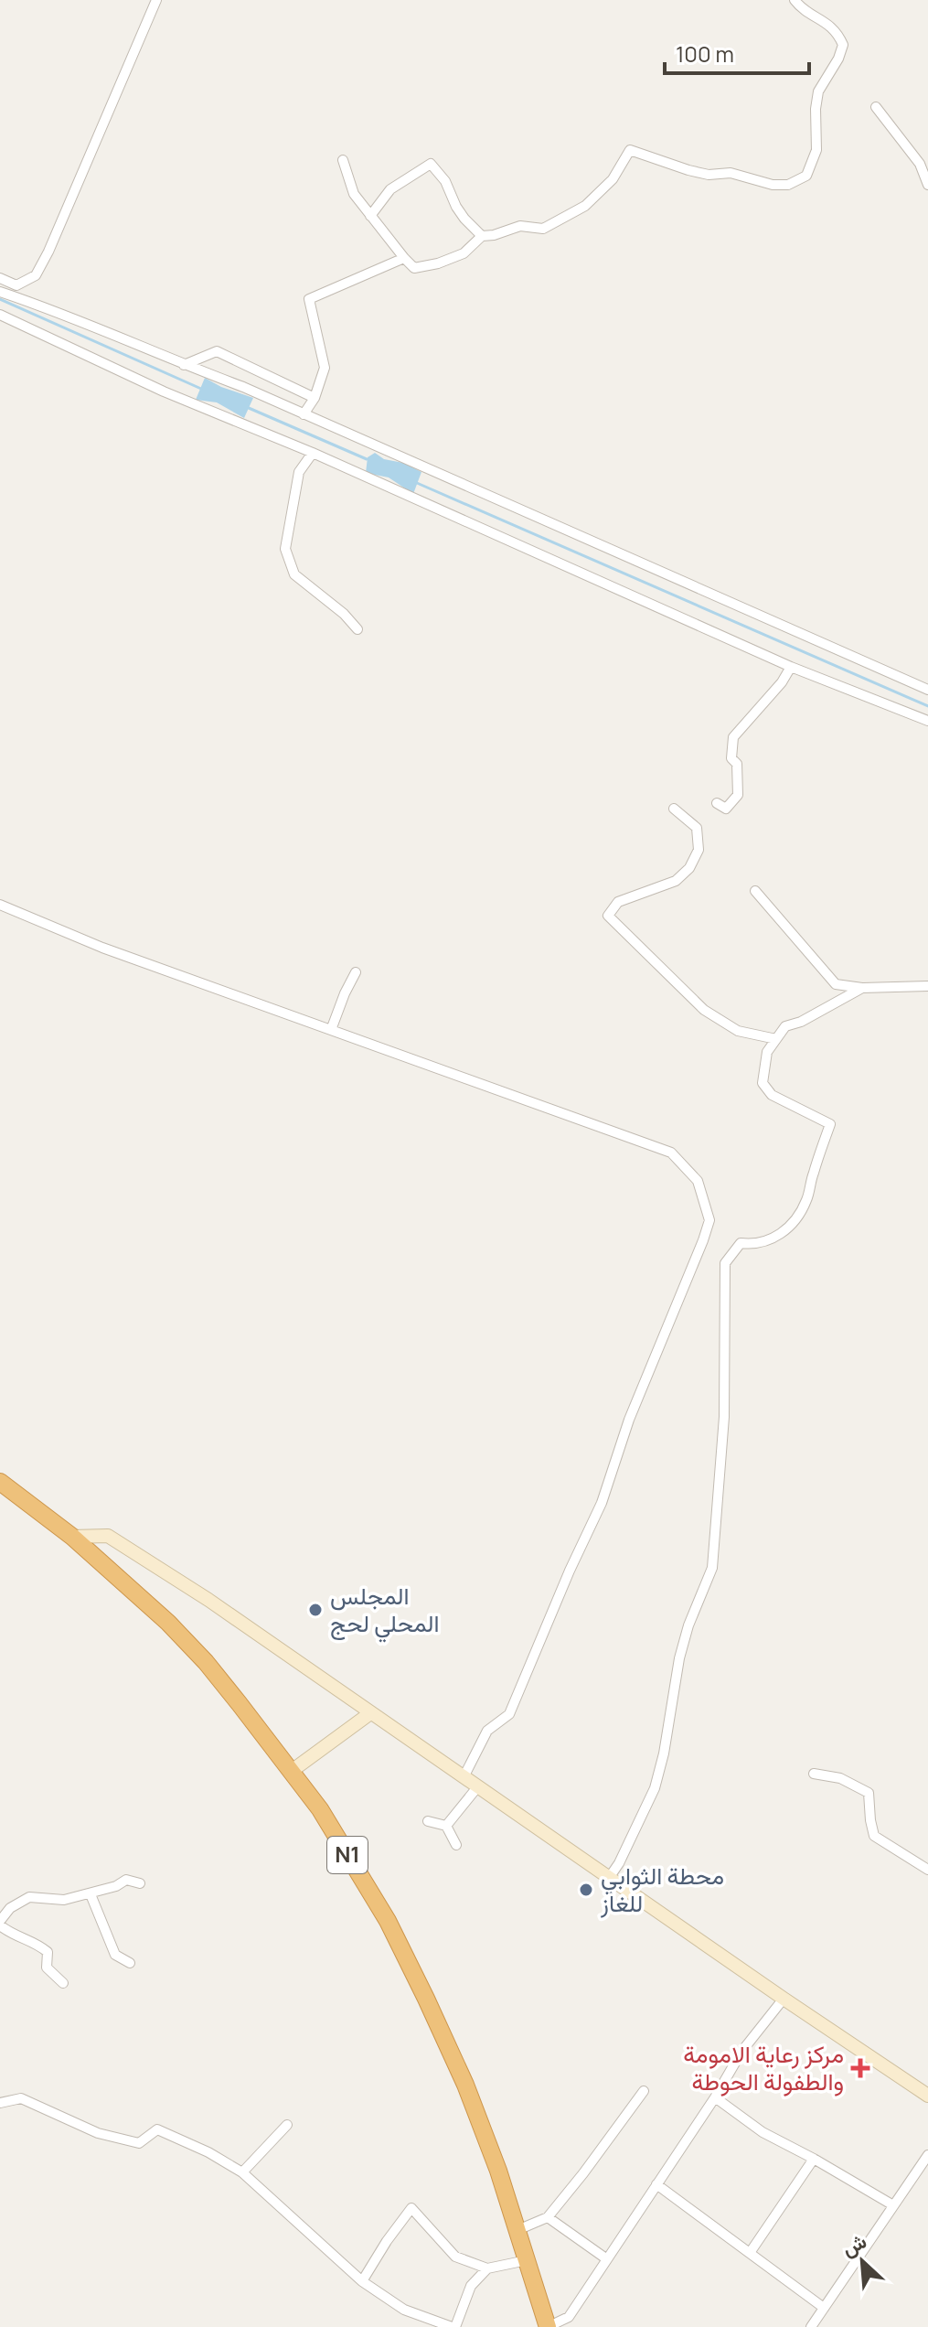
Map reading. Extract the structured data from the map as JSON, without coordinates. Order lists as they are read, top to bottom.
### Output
{
  "streets": {
    "highway": ["N1"]
  },
  "places": {
    "other": ["المجلس المحلي لحج", "محطة الثوابي للغاز"],
    "health": ["مركز رعاية الامومة والطفولة الحوطة"]
  },
  "scale_bar": "100 m",
  "north": "top left"
}
